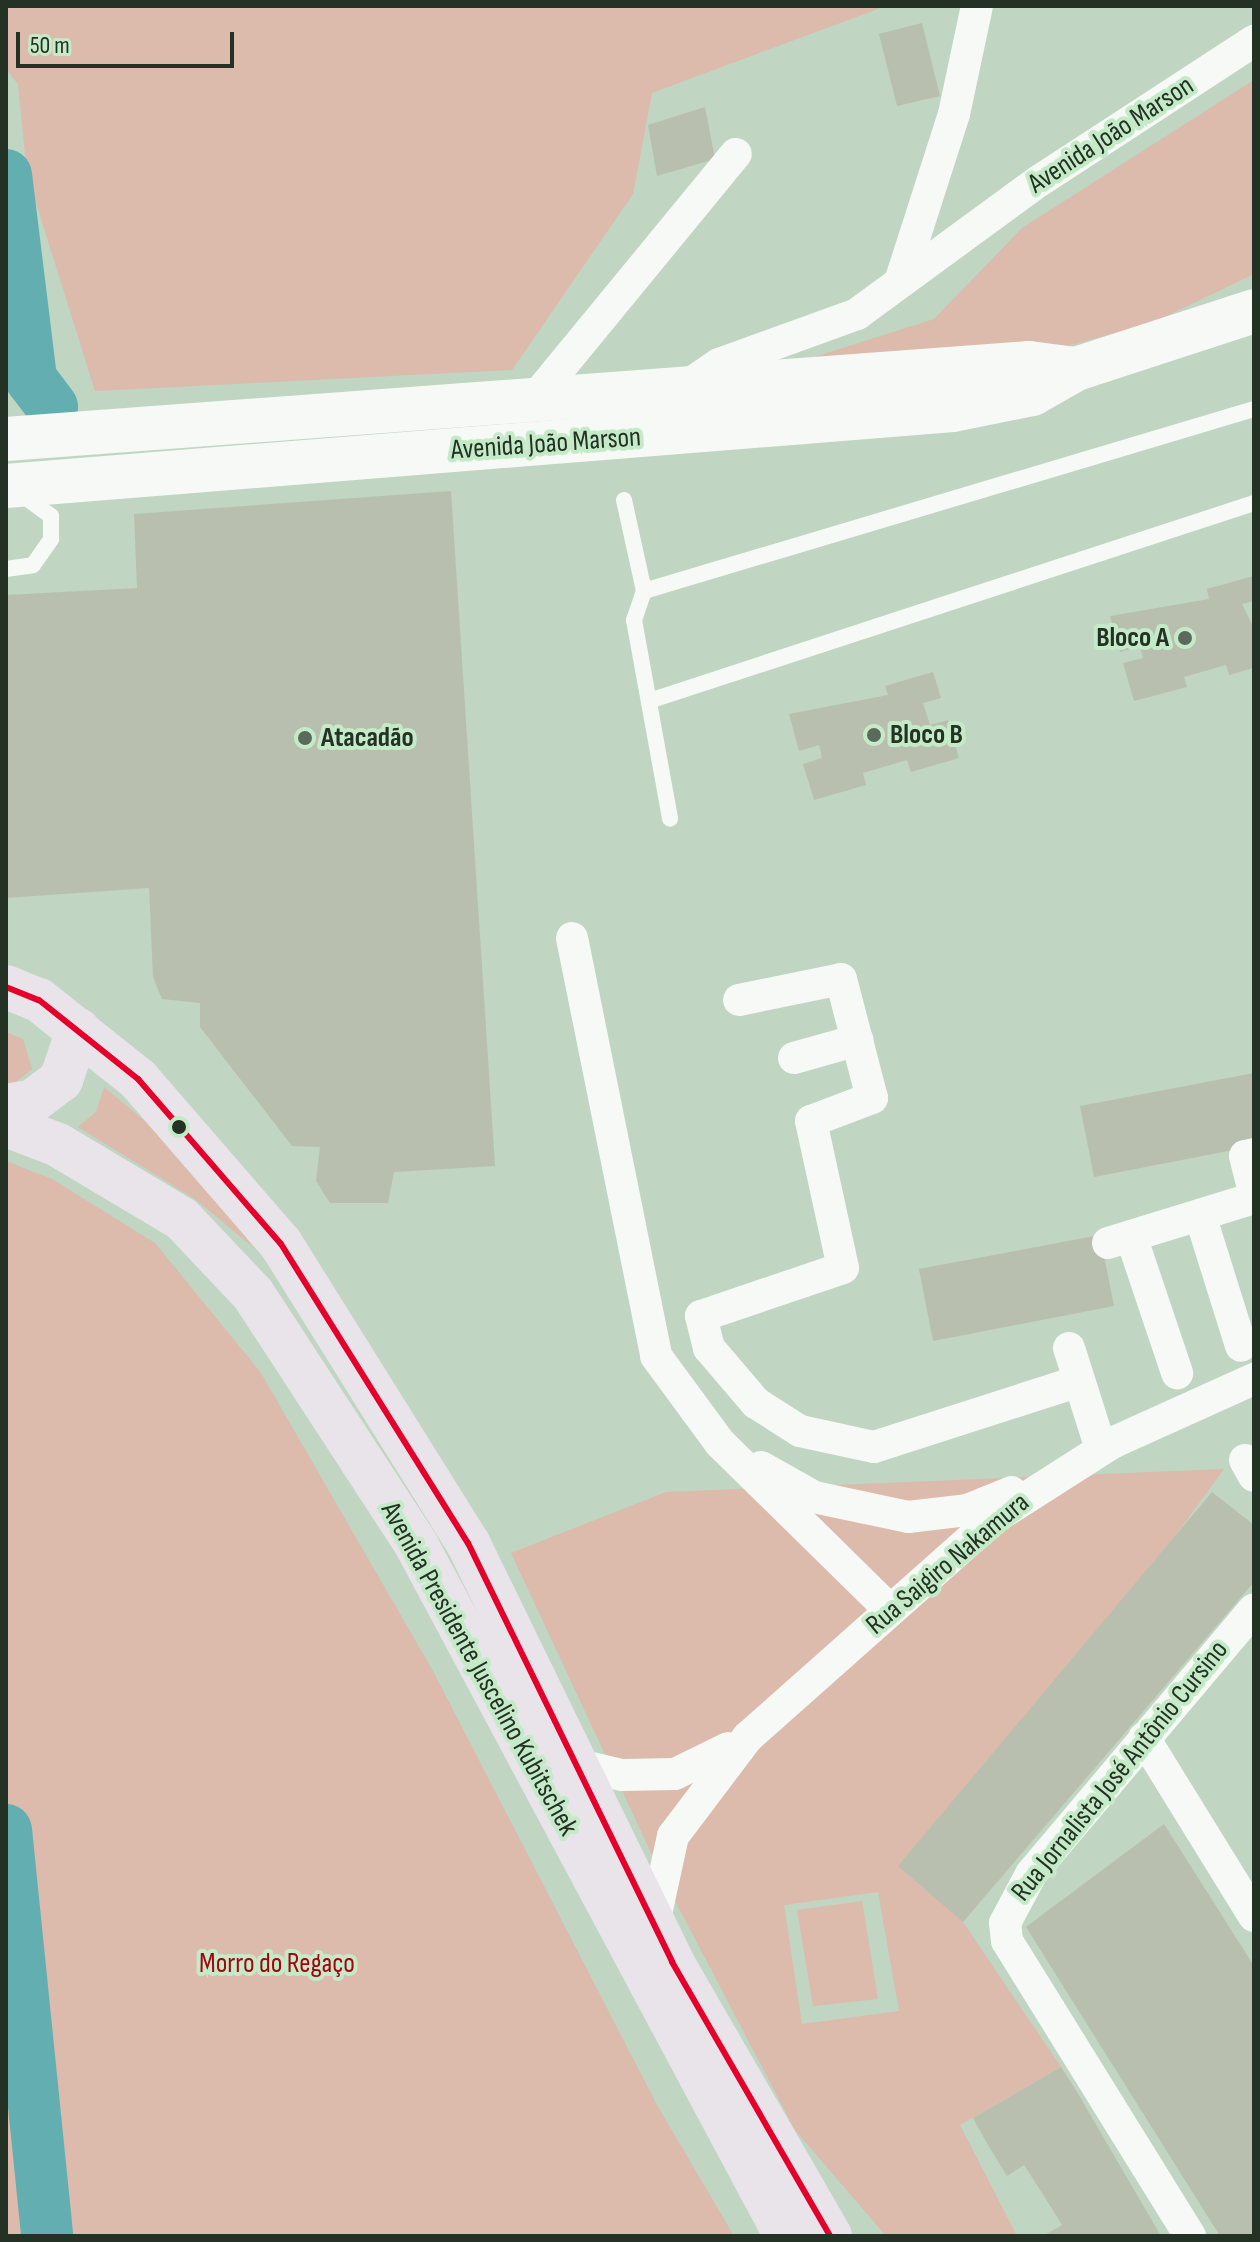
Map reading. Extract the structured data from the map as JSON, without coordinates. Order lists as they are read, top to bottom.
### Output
{
  "streets": {
    "main road": ["Avenida João Marson", "Avenida Presidente Juscelino Kubitschek"],
    "street": ["Rua Saigiro Nakamura", "Rua Jornalista José Antônio Cursino"]
  },
  "crossings": [
    ["Rua Saigiro Nakamura", "Avenida Presidente Juscelino Kubitschek"]
  ],
  "parks": ["Morro do Regaço"],
  "places": ["Bloco A", "Bloco B", "Atacadão"],
  "scale_bar": "50 m"
}
